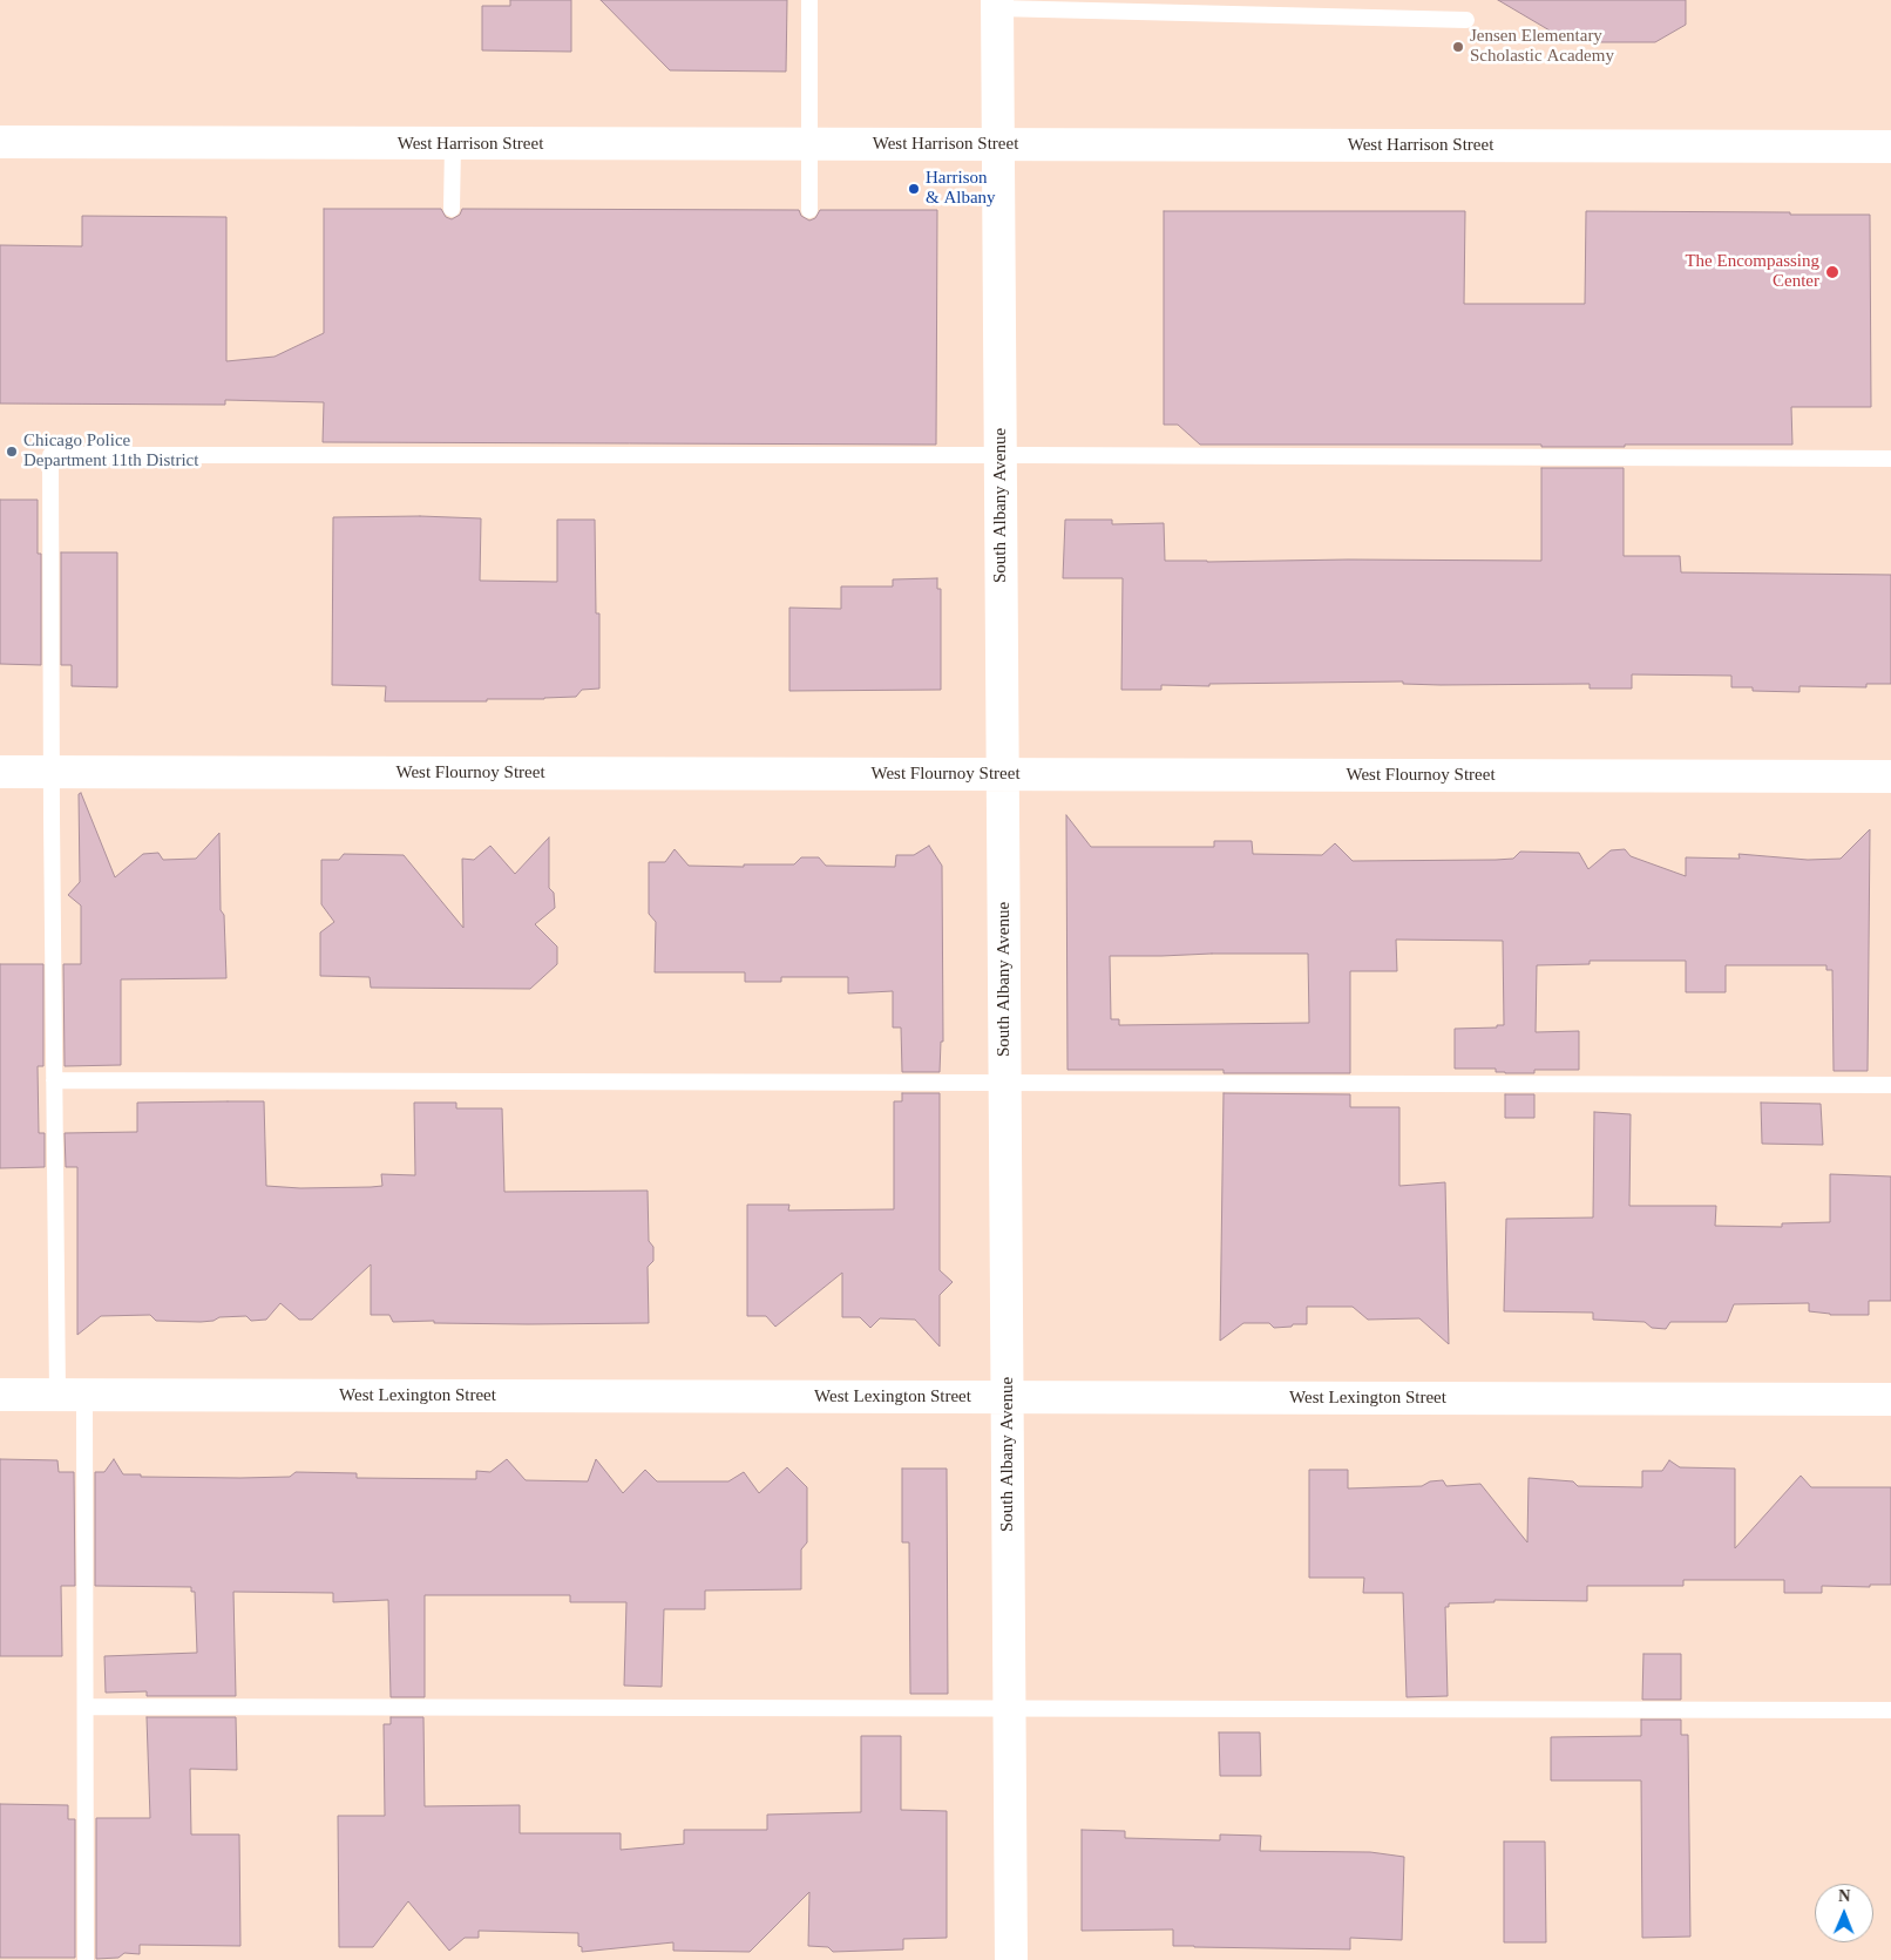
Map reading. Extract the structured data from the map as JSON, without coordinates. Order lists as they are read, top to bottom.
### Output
{
  "streets": {
    "street": [
      "West Harrison Street",
      "South Albany Avenue",
      "West Flournoy Street",
      "West Lexington Street"
    ]
  },
  "crossings": [
    ["West Harrison Street", "South Albany Avenue"],
    ["South Albany Avenue", "West Flournoy Street"],
    ["South Albany Avenue", "West Lexington Street"]
  ],
  "places": [
    "Jensen Elementary Scholastic Academy",
    "Harrison & Albany",
    "The Encompassing Center",
    "Chicago Police Department 11th District"
  ],
  "north": "top"
}
